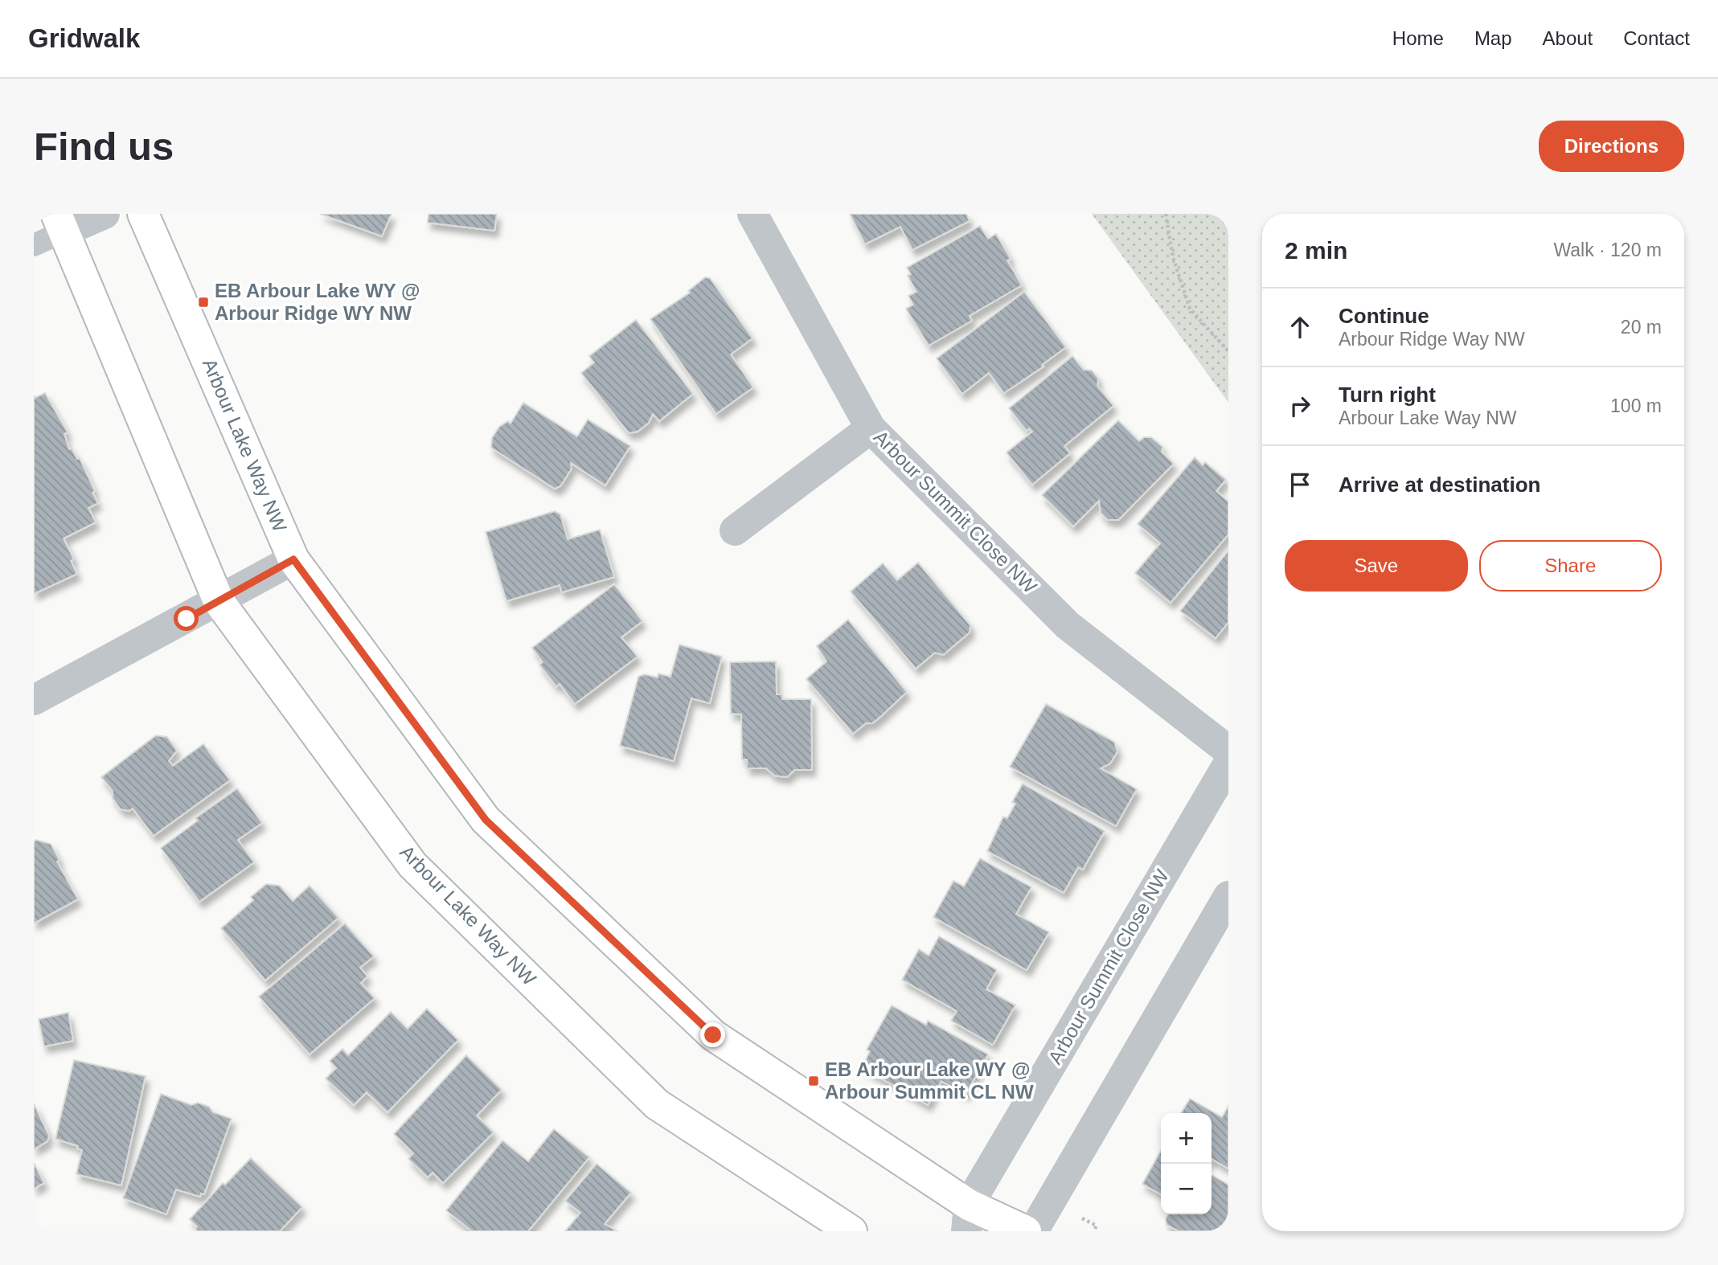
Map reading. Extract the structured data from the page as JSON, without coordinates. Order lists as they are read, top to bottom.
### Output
{
  "streets": {
    "street": ["Arbour Lake Way NW", "Arbour Summit Close NW"]
  },
  "crossings": [
    ["Arbour Lake Way NW", "Arbour Summit Close NW"]
  ],
  "places": {
    "transit": ["EB Arbour Lake WY @ Arbour Ridge WY NW", "EB Arbour Lake WY @ Arbour Summit CL NW"]
  },
  "page": {
    "header": "Gridwalk",
    "nav": [
      "Home",
      "Map",
      "About",
      "Contact"
    ],
    "buttons": [
      "Directions",
      ["Save", "Share"]
    ],
    "title": "Find us",
    "heading": ["2 min", "Walk · 120 m"],
    "list": [
      ["Continue", "Arbour Ridge Way NW", "20 m"],
      ["Turn right", "Arbour Lake Way NW", "100 m"],
      "Arrive at destination"
    ],
    "map_buttons": ["+", "−"]
  }
}
